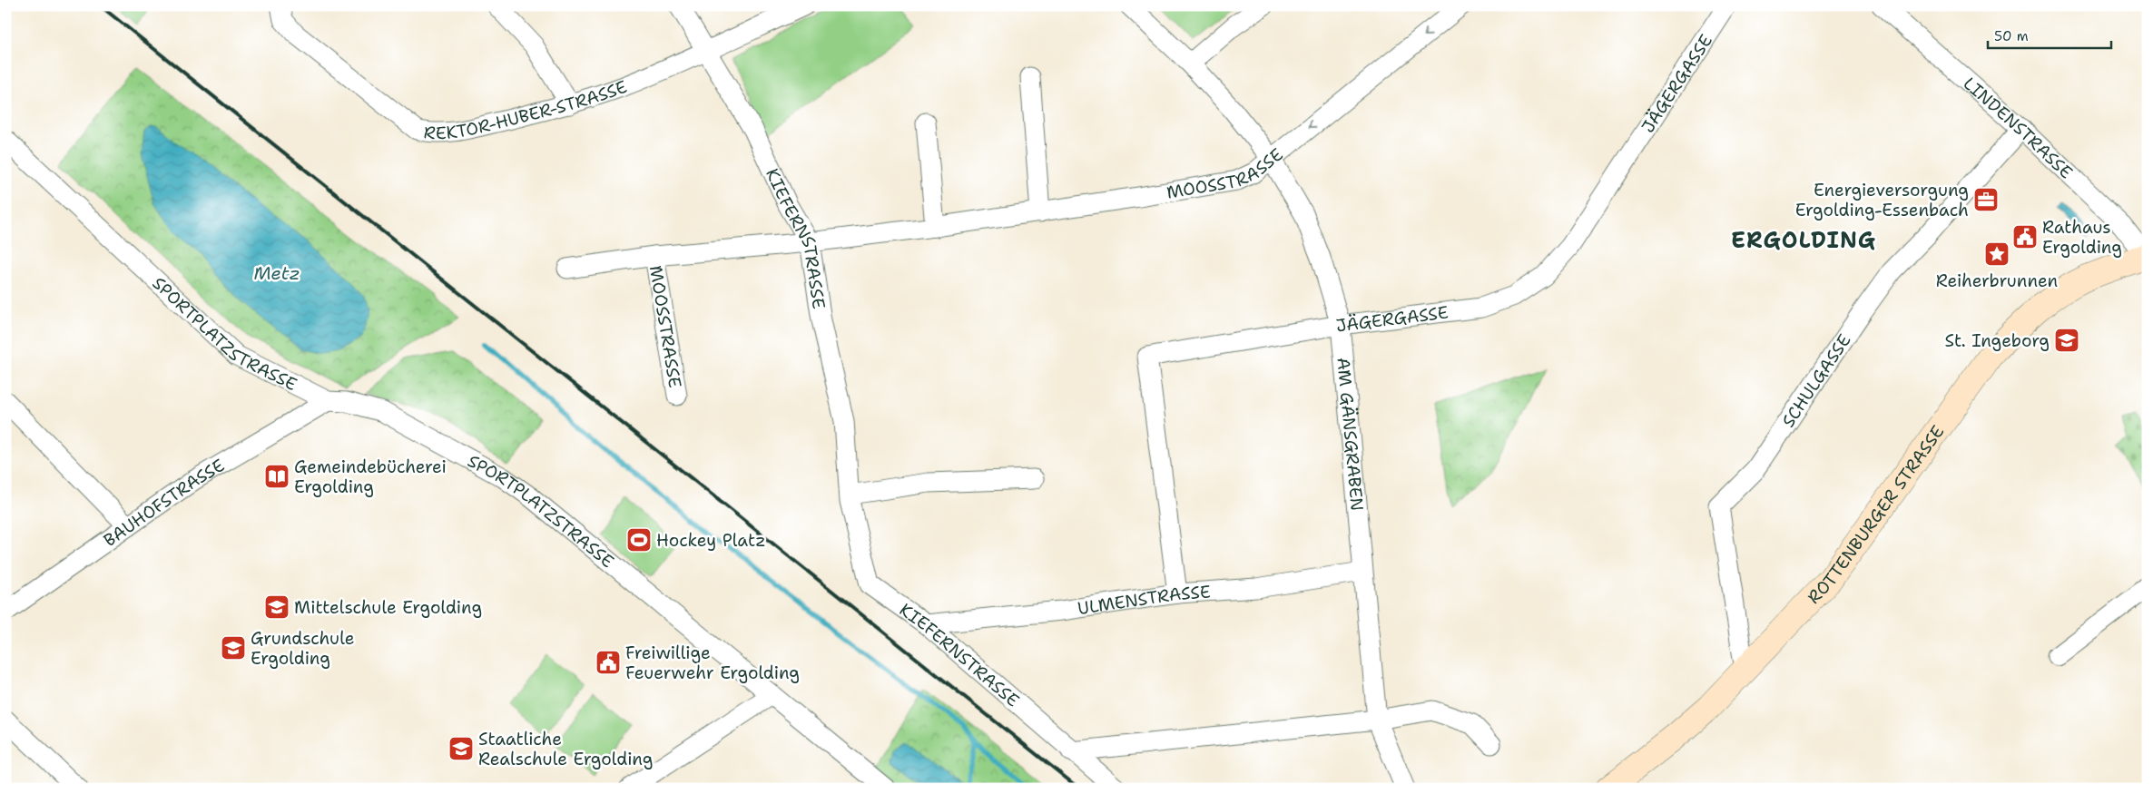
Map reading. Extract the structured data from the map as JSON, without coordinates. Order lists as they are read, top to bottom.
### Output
{
  "streets": {
    "street": [
      "JÄGERGASSE",
      "REKTOR-HUBER-STRASSE",
      "LINDENSTRASSE",
      "MOOSSTRASSE",
      "KIEFERNSTRASSE",
      "SPORTPLATZSTRASSE",
      "SCHULGASSE",
      "AM GÄNSGRABEN",
      "BAUHOFSTRASSE",
      "ROTTENBURGER STRASSE",
      "ULMENSTRASSE"
    ]
  },
  "crossings": [
    ["JÄGERGASSE", "AM GÄNSGRABEN"],
    ["JÄGERGASSE", "ULMENSTRASSE"],
    ["REKTOR-HUBER-STRASSE", "KIEFERNSTRASSE"],
    ["LINDENSTRASSE", "SCHULGASSE"],
    ["LINDENSTRASSE", "ROTTENBURGER STRASSE"],
    ["MOOSSTRASSE", "KIEFERNSTRASSE"],
    ["MOOSSTRASSE", "AM GÄNSGRABEN"],
    ["KIEFERNSTRASSE", "ULMENSTRASSE"],
    ["SPORTPLATZSTRASSE", "BAUHOFSTRASSE"],
    ["SCHULGASSE", "ROTTENBURGER STRASSE"],
    ["AM GÄNSGRABEN", "ULMENSTRASSE"]
  ],
  "districts": ["ERGOLDING"],
  "water": ["Metz"],
  "places": {
    "office": ["Energieversorgung Ergolding-Essenbach"],
    "public building": ["Rathaus Ergolding", "Freiwillige Feuerwehr Ergolding"],
    "place": ["Reiherbrunnen"],
    "school or university": [
      "St. Ingeborg",
      "Mittelschule Ergolding",
      "Grundschule Ergolding",
      "Staatliche Realschule Ergolding"
    ],
    "library": ["Gemeindebücherei Ergolding"],
    "sports": ["Hockey Platz"]
  },
  "scale_bar": "50 m"
}
